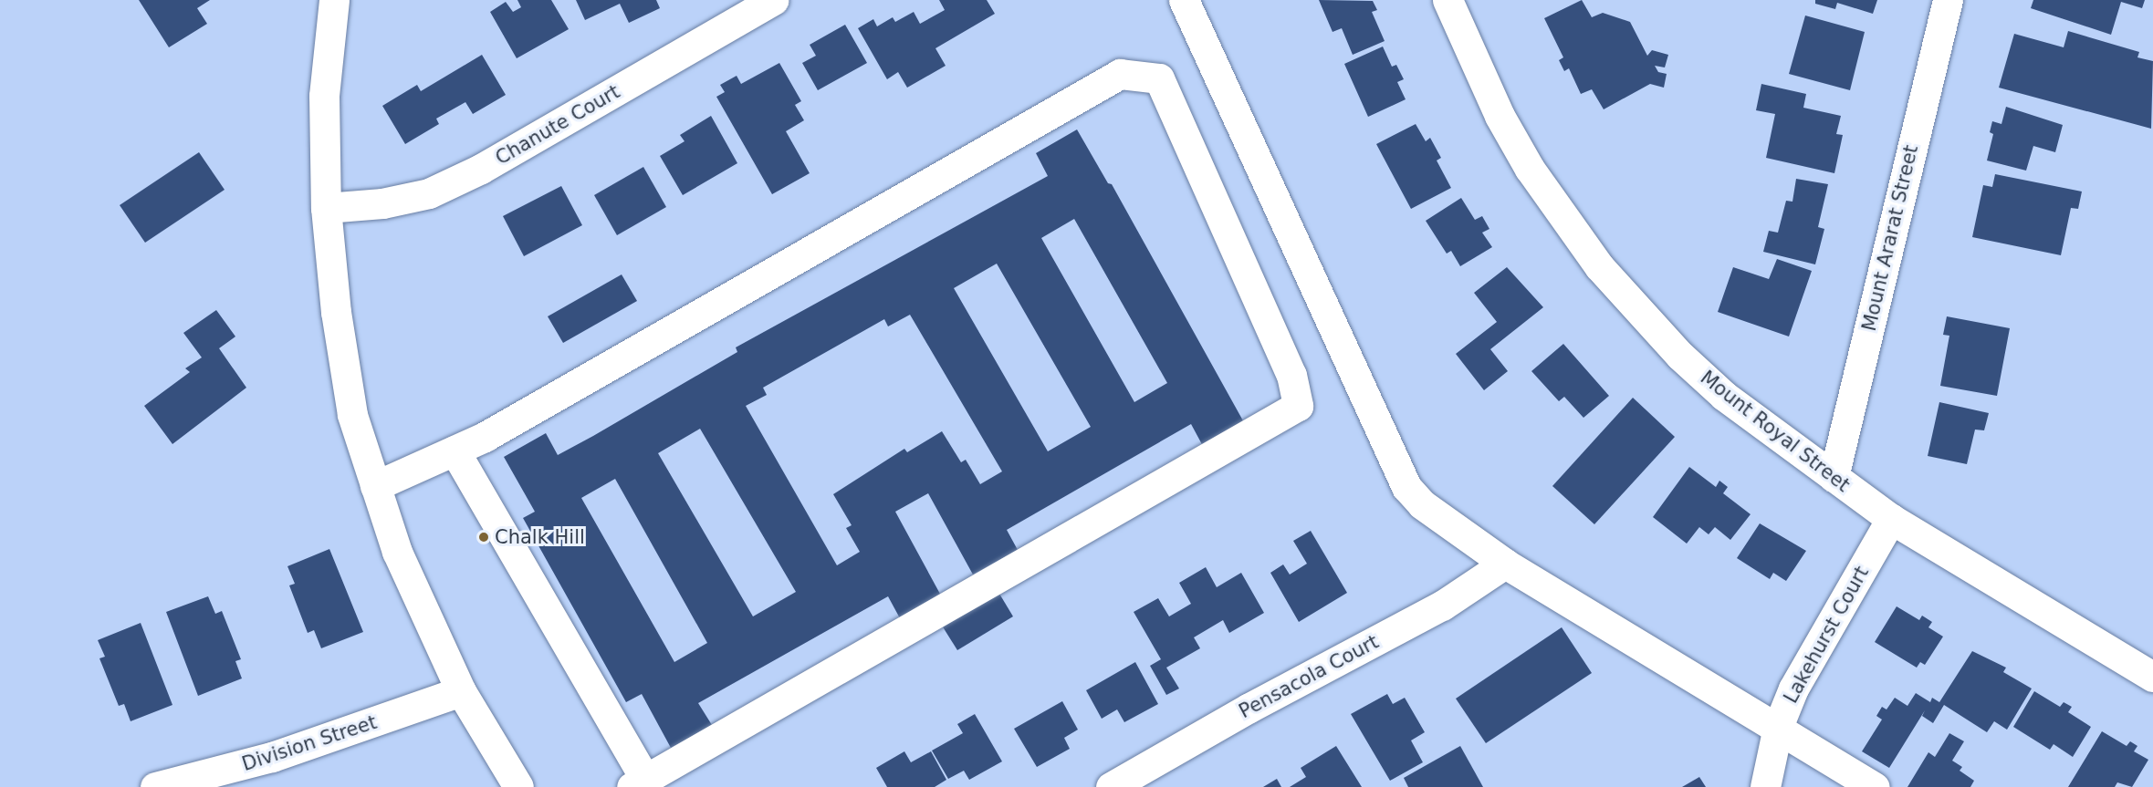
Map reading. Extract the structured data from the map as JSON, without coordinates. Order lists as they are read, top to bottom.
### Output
{
  "streets": {
    "street": [
      "Chanute Court",
      "Mount Ararat Street",
      "Mount Royal Street",
      "Lakehurst Court",
      "Pensacola Court",
      "Division Street"
    ]
  },
  "crossings": [
    ["Mount Ararat Street", "Mount Royal Street"],
    ["Mount Royal Street", "Lakehurst Court"]
  ],
  "places": ["Chalk Hill"]
}
